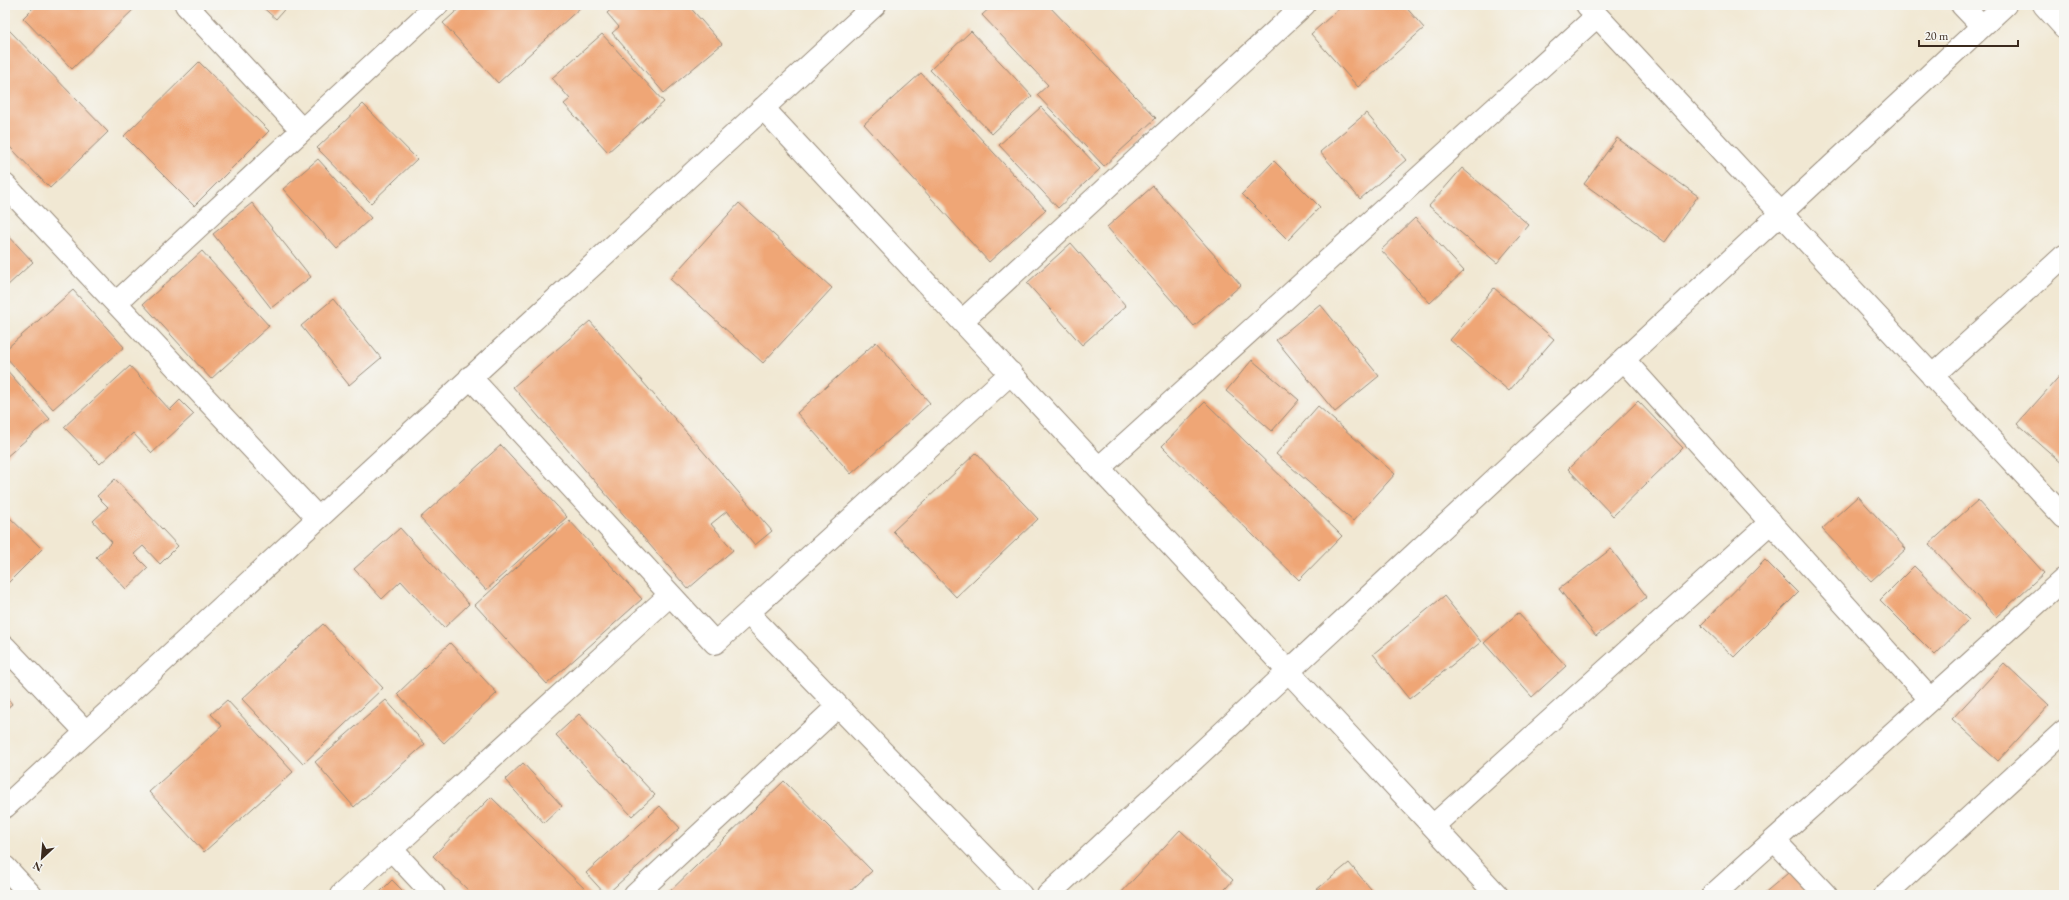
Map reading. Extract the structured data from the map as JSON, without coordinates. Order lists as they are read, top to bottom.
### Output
{
  "scale_bar": "20 m",
  "north": "bottom left"
}
